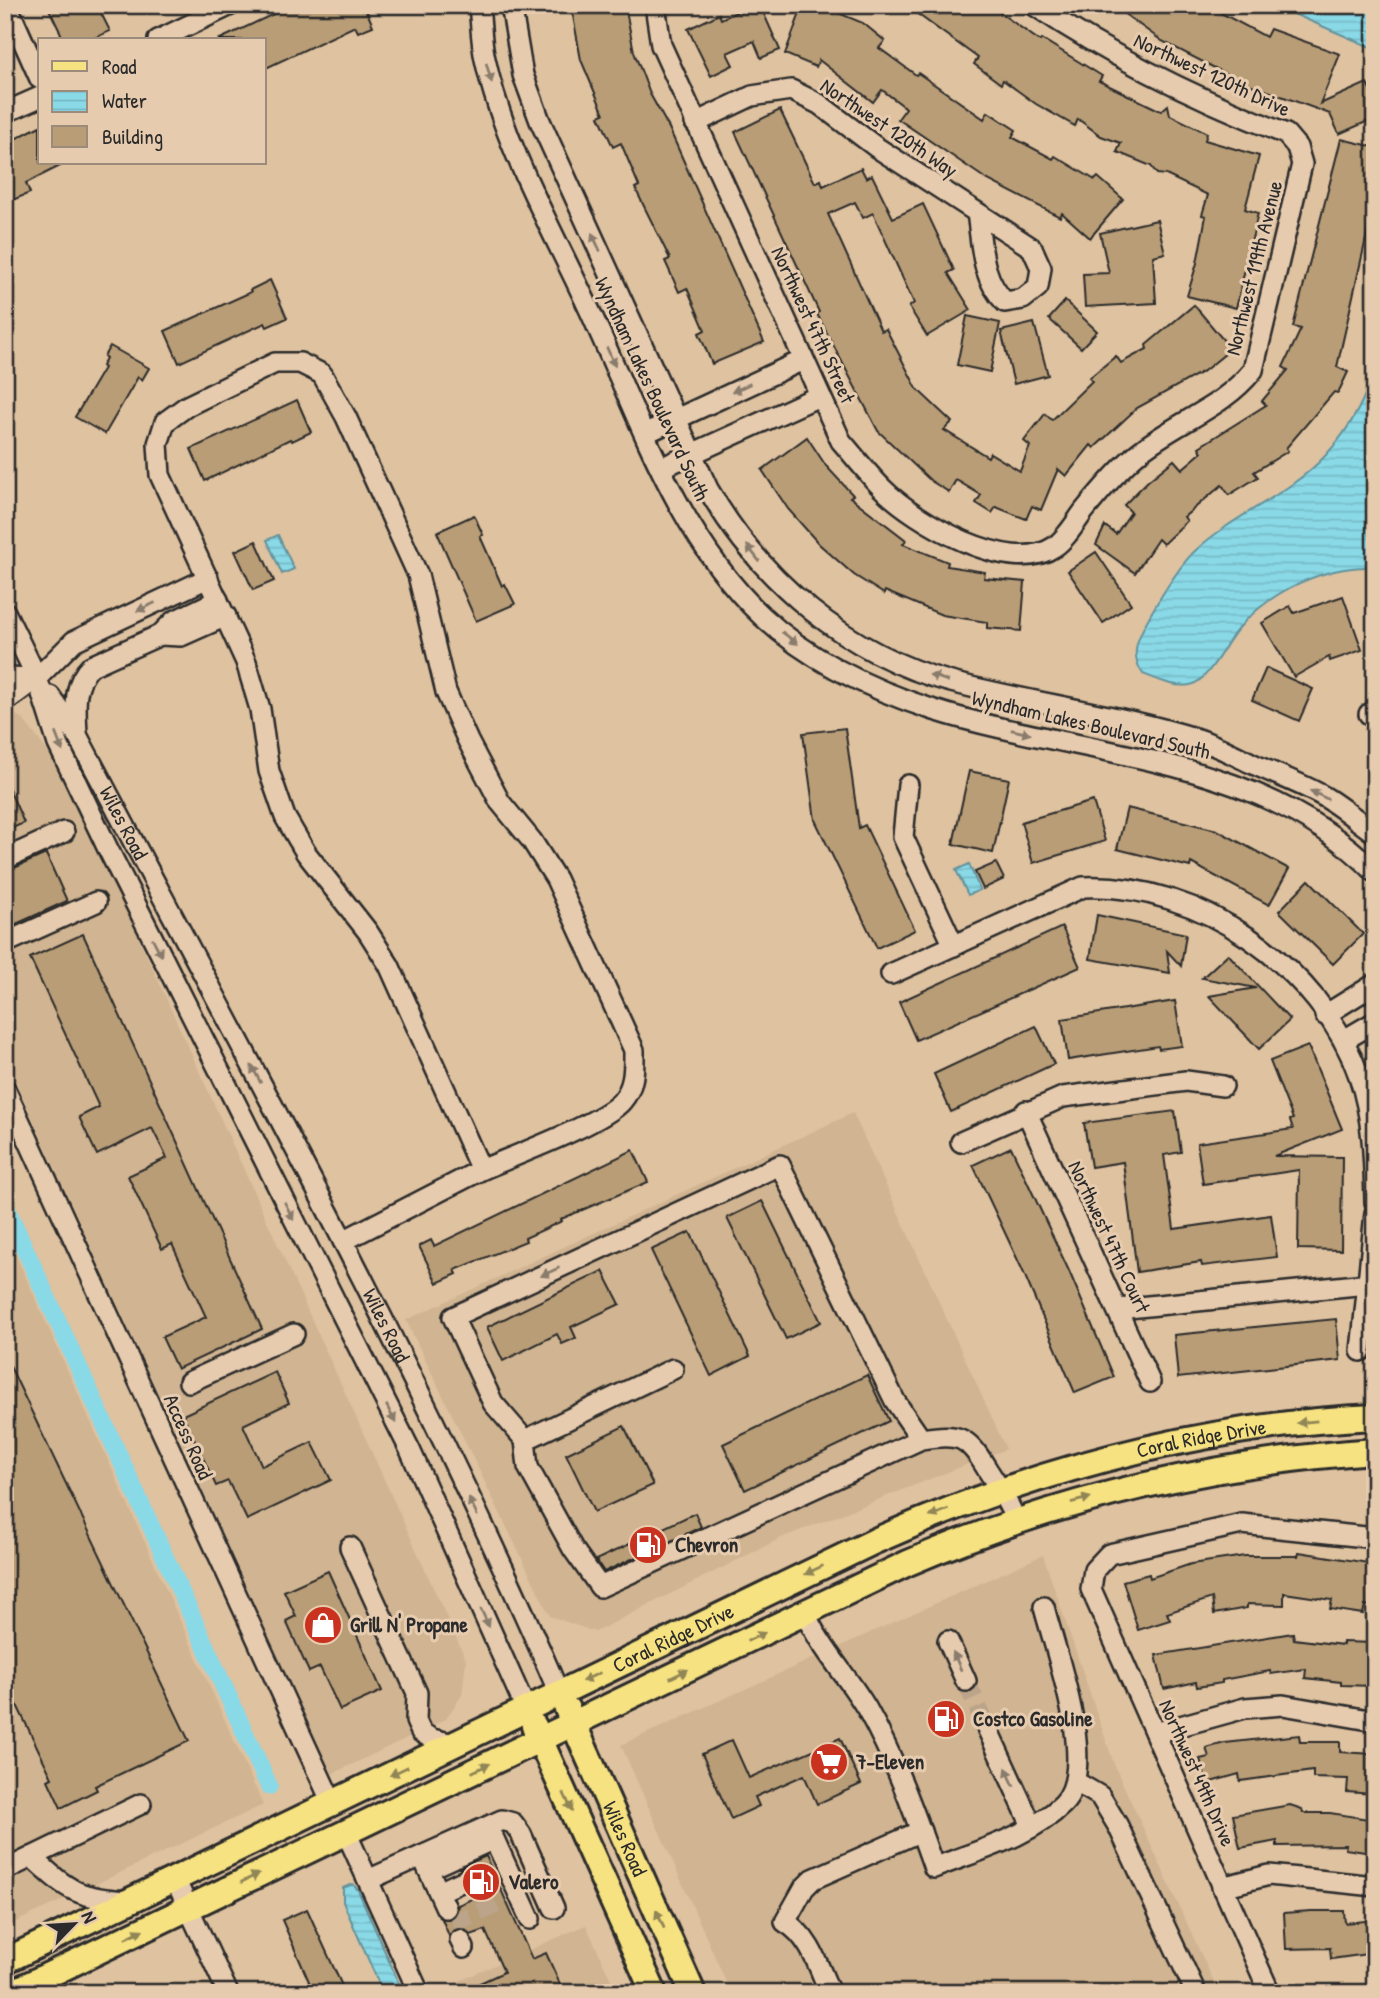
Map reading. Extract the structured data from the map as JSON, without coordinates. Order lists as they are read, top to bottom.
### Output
{
  "streets": {
    "main road": ["Wiles Road", "Coral Ridge Drive"],
    "street": [
      "Northwest 120th Drive",
      "Northwest 120th Way",
      "Northwest 119th Avenue",
      "Northwest 47th Street",
      "Wyndham Lakes Boulevard South",
      "Northwest 47th Court",
      "Access Road",
      "Northwest 49th Drive"
    ]
  },
  "crossings": [
    ["Northwest 120th Drive", "Northwest 119th Avenue"],
    ["Northwest 120th Way", "Northwest 47th Street"],
    ["Northwest 119th Avenue", "Northwest 47th Street"],
    ["Wiles Road", "Coral Ridge Drive"],
    ["Access Road", "Coral Ridge Drive"]
  ],
  "places": {
    "fuel station": ["Chevron", "Costco Gasoline", "Valero"],
    "shop": ["Grill N' Propane"],
    "supermarket": ["7-Eleven"]
  },
  "legend": ["Road", "Water", "Building"],
  "north": "top right"
}
